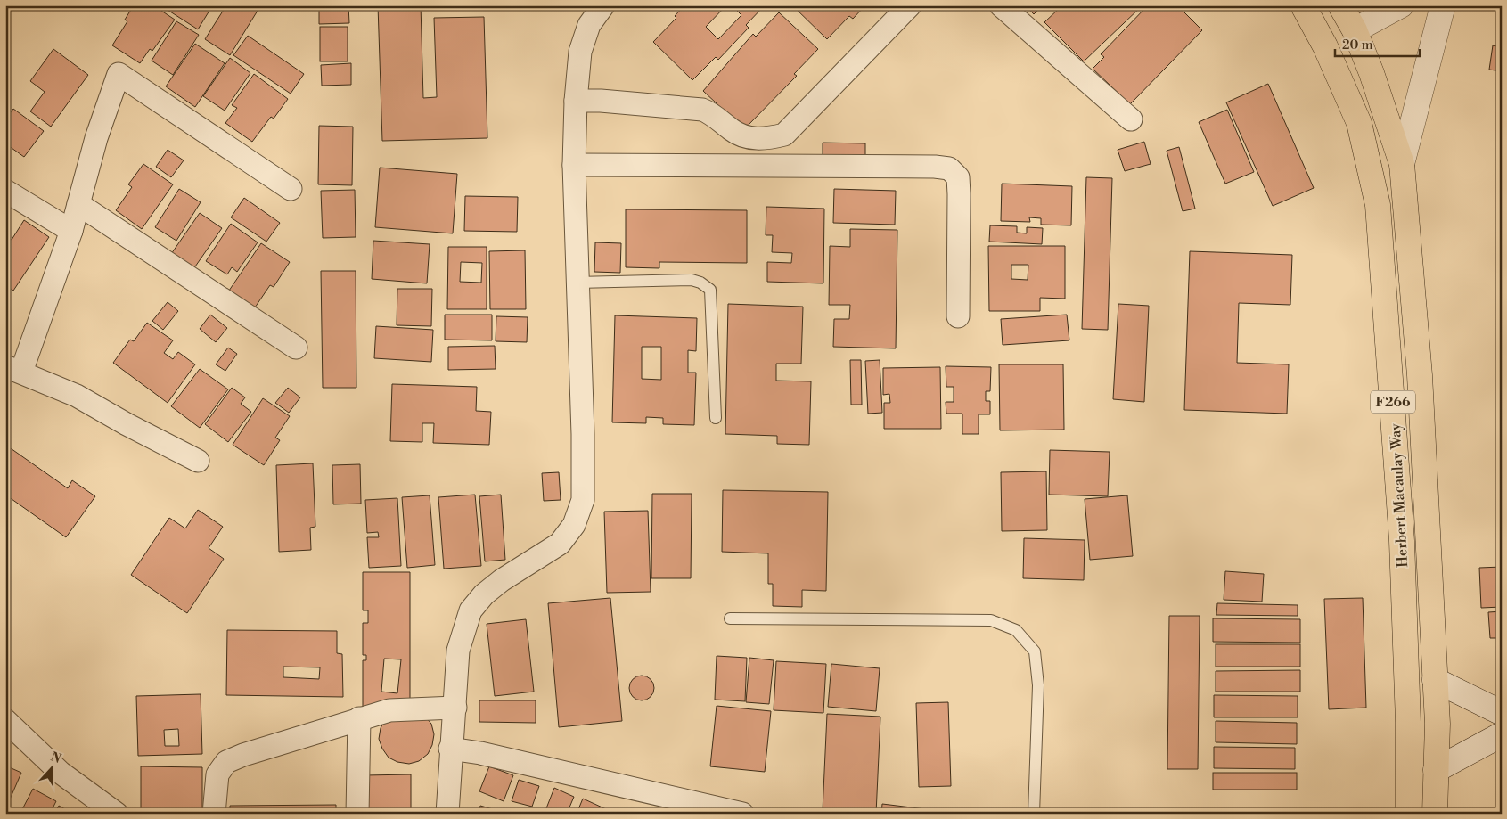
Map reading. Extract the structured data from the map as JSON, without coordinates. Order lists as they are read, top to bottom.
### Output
{
  "streets": {
    "highway": ["F266", "Herbert Macaulay Way"]
  },
  "scale_bar": "20 m",
  "north": "top"
}
